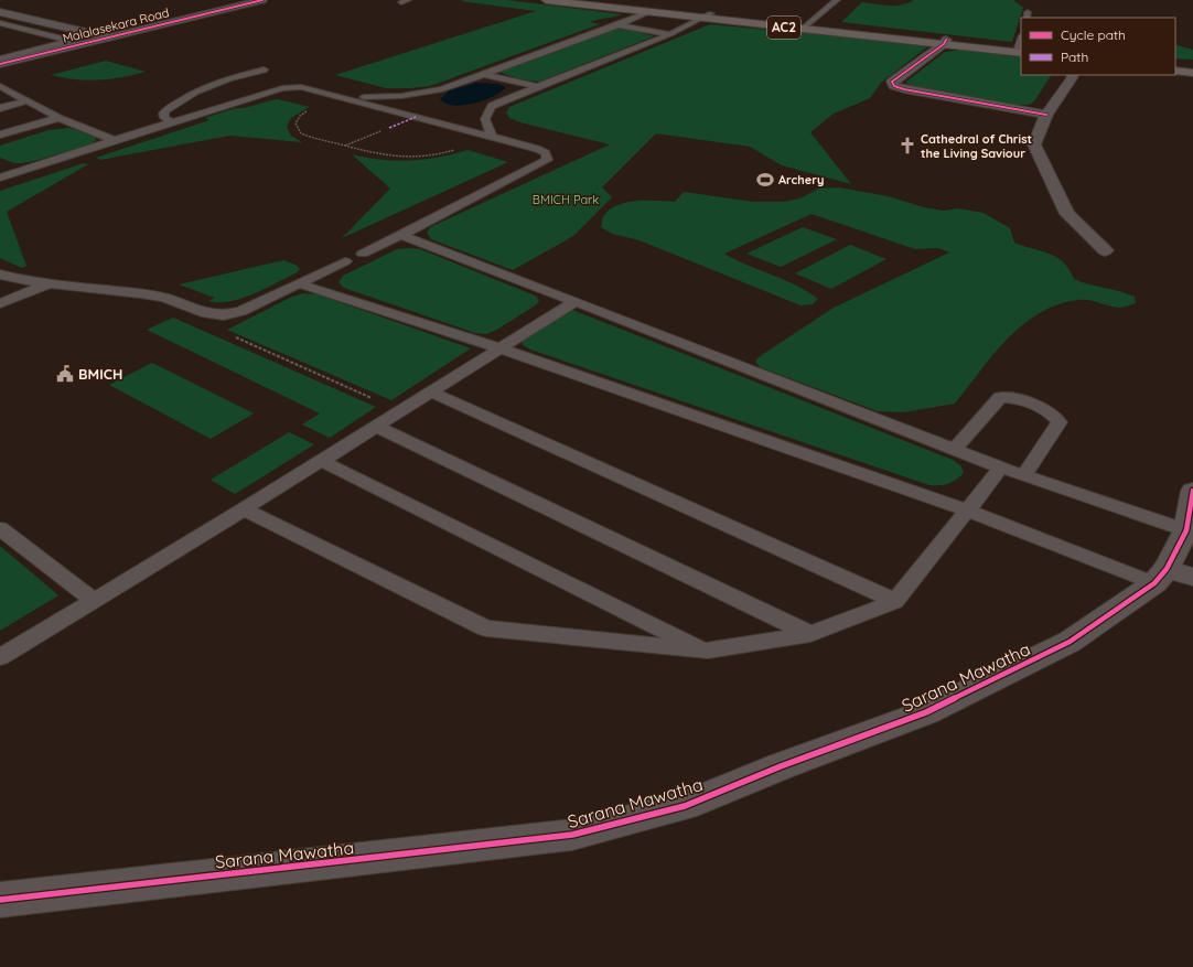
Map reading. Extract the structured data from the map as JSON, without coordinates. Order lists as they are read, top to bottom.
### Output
{
  "streets": {
    "main road": ["AC2"],
    "street": ["Malalasekara Road", "Sarana Mawatha"]
  },
  "parks": ["BMICH Park"],
  "places": {
    "church": ["Cathedral of Christ the Living Saviour"],
    "sports": ["Archery"],
    "public building": ["BMICH"]
  },
  "legend": ["Cycle path", "Path"]
}
